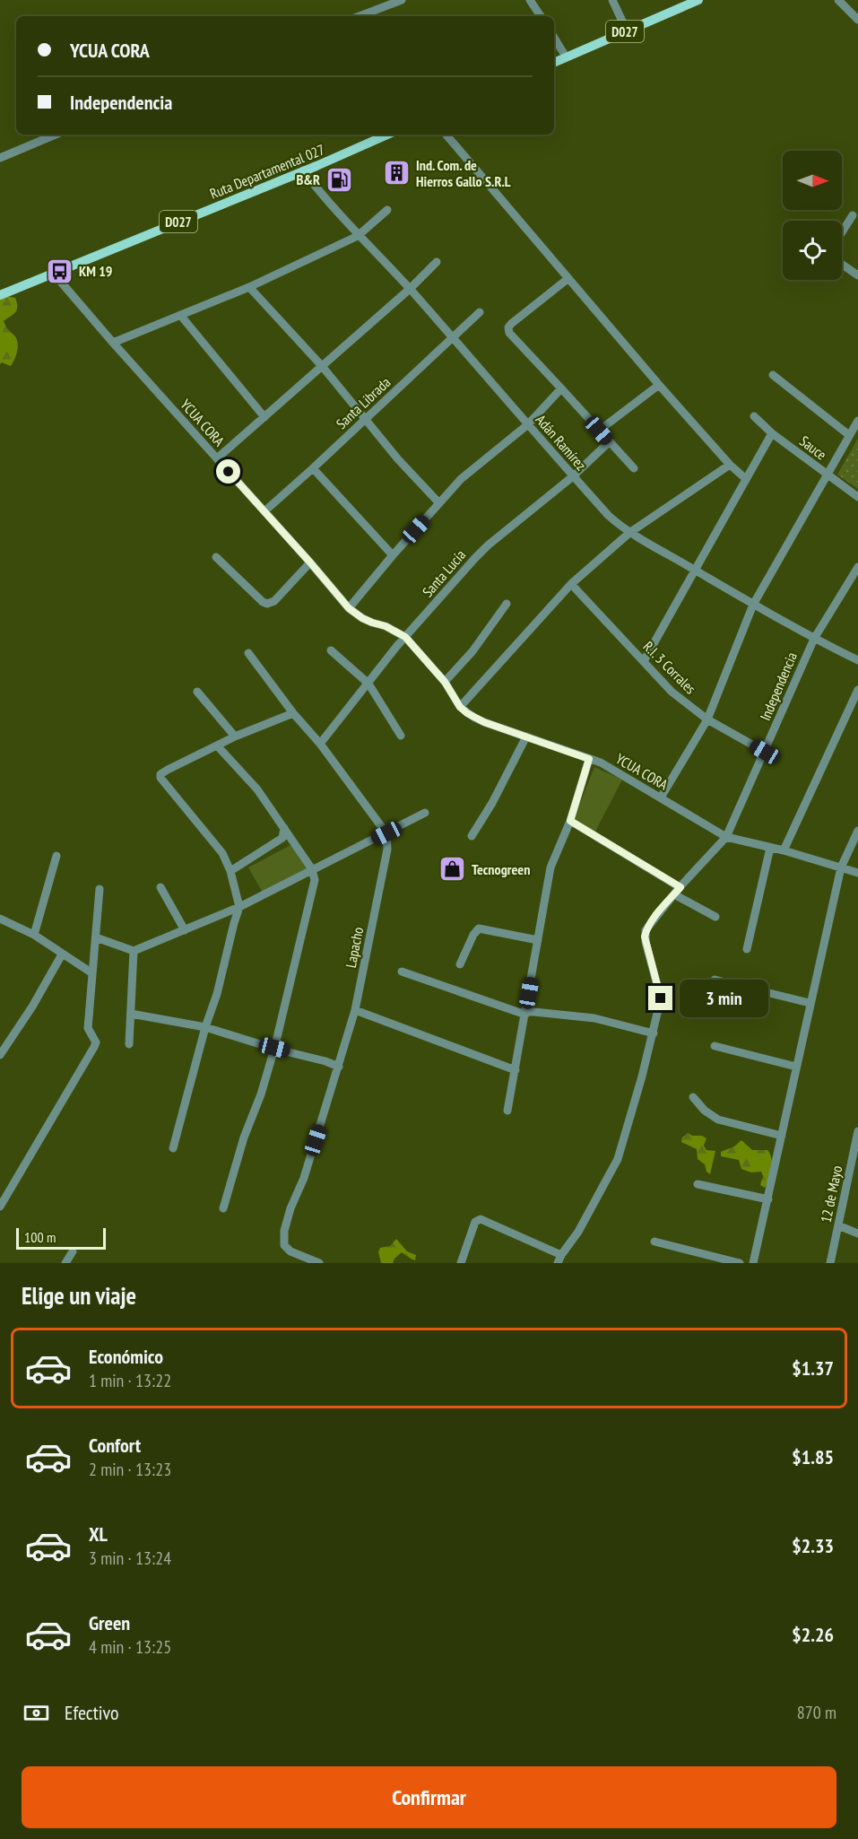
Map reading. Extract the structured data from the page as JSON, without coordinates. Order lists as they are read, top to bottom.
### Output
{
  "streets": {
    "main road": ["D027", "Ruta Departamental 027"],
    "street": [
      "Santa Librada",
      "YCUA CORA",
      "Adán Ramírez",
      "Sauce",
      "Santa Lucía",
      "R.I. 3 Corrales",
      "Independencia",
      "Lapacho",
      "12 de Mayo"
    ]
  },
  "crossings": [
    ["Ruta Departamental 027", "YCUA CORA"],
    ["Ruta Departamental 027", "Adán Ramírez"],
    ["Santa Librada", "YCUA CORA"],
    ["Santa Librada", "Adán Ramírez"],
    ["YCUA CORA", "Santa Lucía"],
    ["YCUA CORA", "Independencia"],
    ["Adán Ramírez", "Santa Lucía"],
    ["Adán Ramírez", "Independencia"],
    ["R.I. 3 Corrales", "Independencia"]
  ],
  "places": {
    "building": ["Ind. Com. de Hierros Gallo S.R.L"],
    "fuel station": ["B&R"],
    "bus stop": ["KM 19"],
    "shop": ["Tecnogreen"]
  },
  "scale_bar": "100 m",
  "north": "right",
  "page": {
    "banner": ["YCUA CORA", "Independencia"],
    "bubble": "3 min",
    "scale": "100 m",
    "heading": "Elige un viaje",
    "list": [
      {
        "name": "Económico",
        "note": "1 min · 13:22",
        "value": "$1.37"
      },
      {
        "name": "Confort",
        "note": "2 min · 13:23",
        "value": "$1.85"
      },
      {
        "name": "XL",
        "note": "3 min · 13:24",
        "value": "$2.33"
      },
      {
        "name": "Green",
        "note": "4 min · 13:25",
        "value": "$2.26"
      }
    ],
    "pay": ["Efectivo", "870 m"],
    "buttons": "Confirmar"
  }
}
